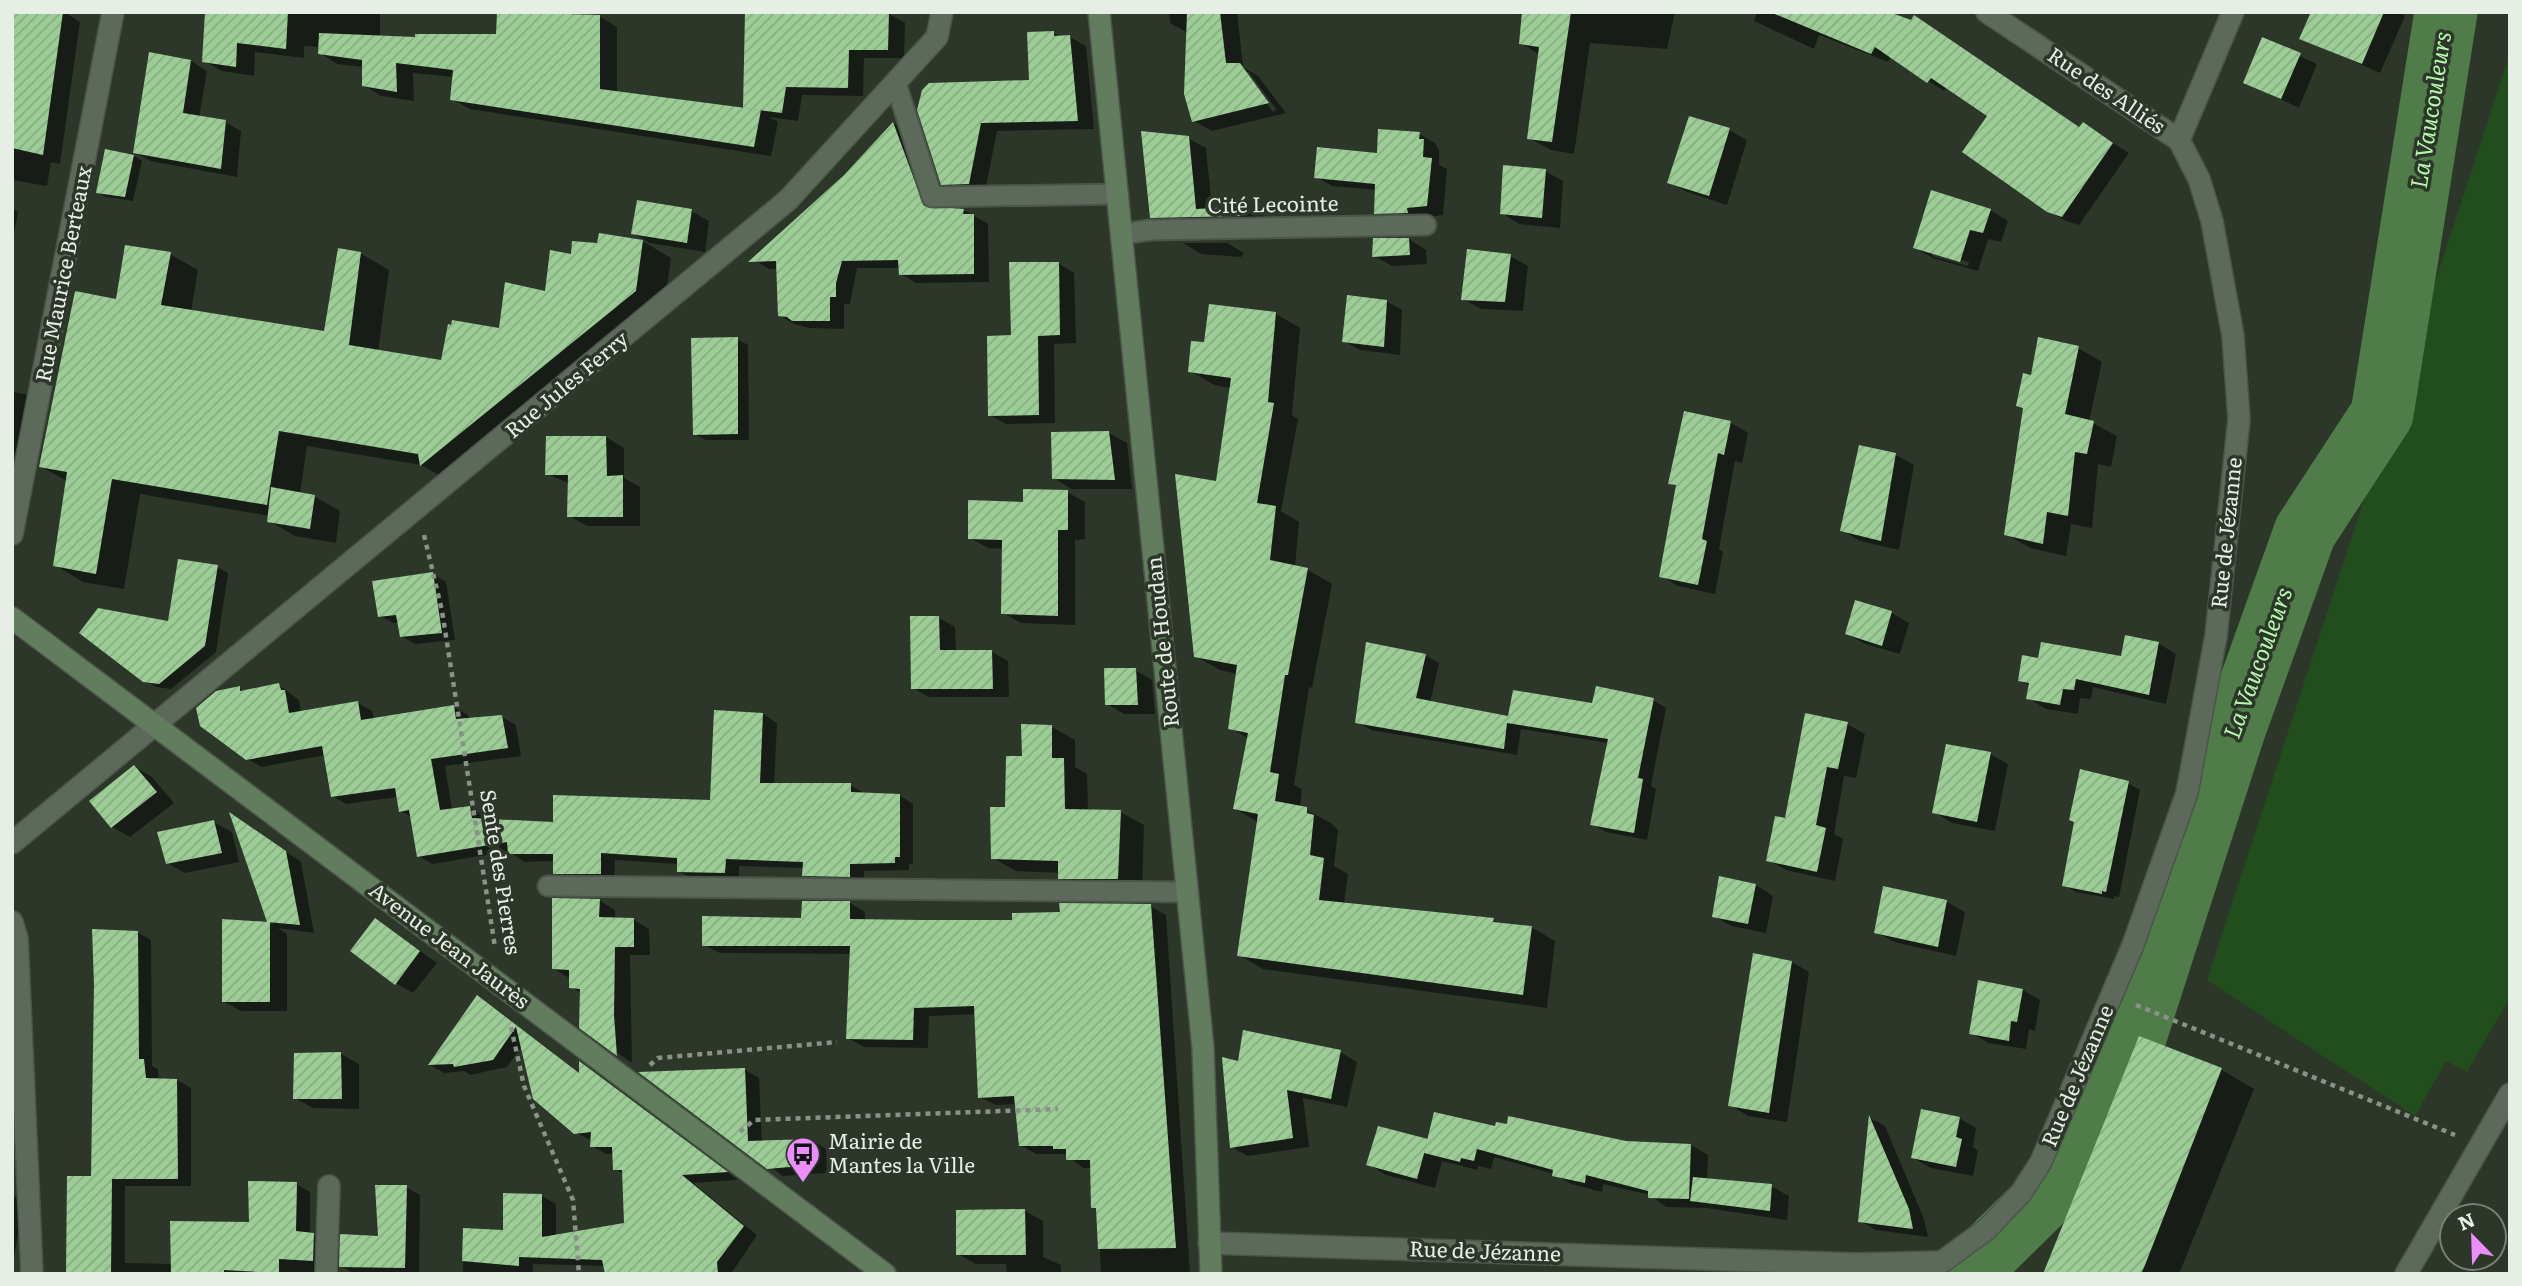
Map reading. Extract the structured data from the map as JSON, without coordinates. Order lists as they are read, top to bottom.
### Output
{
  "streets": {
    "main road": ["Route de Houdan", "Avenue Jean Jaurès"],
    "street": [
      "Rue des Alliés",
      "Rue Maurice Berteaux",
      "Rue Jules Ferry",
      "Rue de Jézanne"
    ],
    "lane": ["Cité Lecointe"],
    "path": ["Sente des Pierres"]
  },
  "crossings": [
    ["Rue des Alliés", "Rue de Jézanne"],
    ["Cité Lecointe", "Route de Houdan"],
    ["Rue Jules Ferry", "Sente des Pierres"],
    ["Rue Jules Ferry", "Avenue Jean Jaurès"],
    ["Rue de Jézanne", "Route de Houdan"],
    ["Sente des Pierres", "Avenue Jean Jaurès"]
  ],
  "water": ["La Vaucouleurs"],
  "places": {
    "bus stop": ["Mairie de Mantes la Ville"]
  },
  "north": "top left"
}
